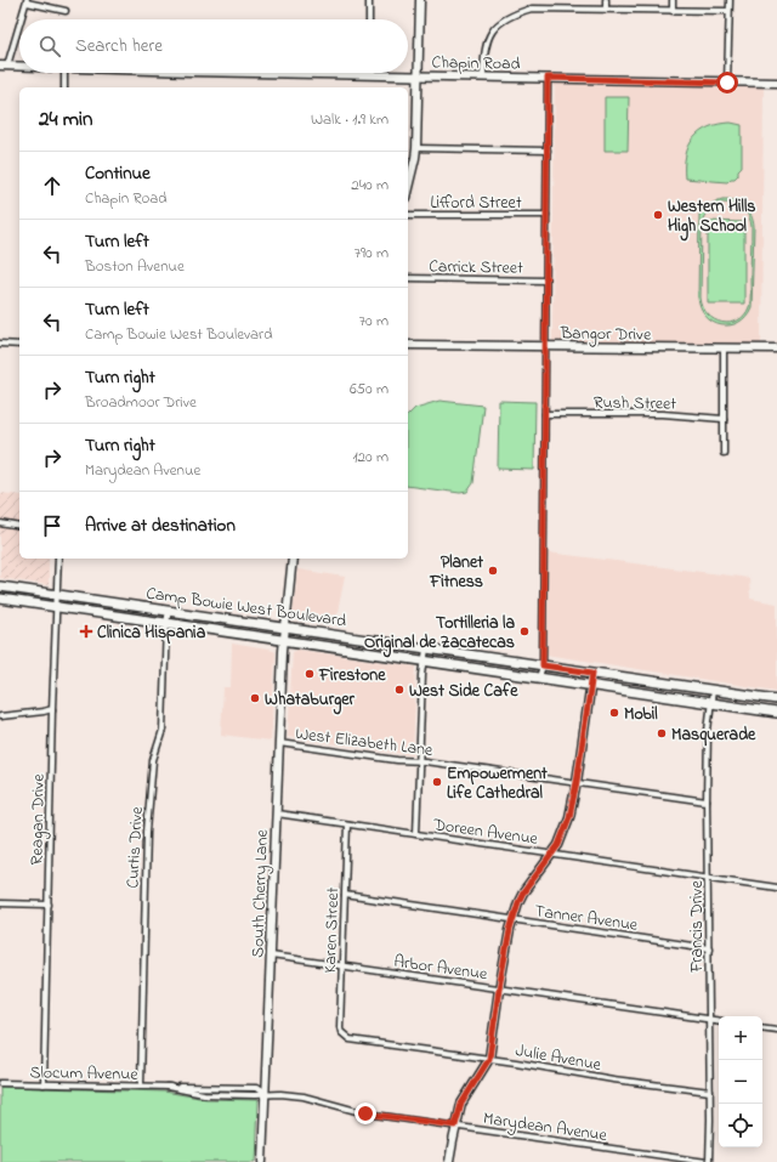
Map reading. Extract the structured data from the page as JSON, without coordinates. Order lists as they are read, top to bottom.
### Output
{
  "streets": {
    "main road": ["Camp Bowie West Boulevard"],
    "street": [
      "Chapin Road",
      "Lifford Street",
      "Carrick Street",
      "Bangor Drive",
      "Rush Street",
      "West Elizabeth Lane",
      "Reagan Drive",
      "Doreen Avenue",
      "Curtis Drive",
      "South Cherry Lane",
      "Tanner Avenue",
      "Francis Drive",
      "Karen Street",
      "Arbor Avenue",
      "Julie Avenue",
      "Slocum Avenue",
      "Marydean Avenue"
    ]
  },
  "crossings": [
    ["Camp Bowie West Boulevard", "Reagan Drive"],
    ["Camp Bowie West Boulevard", "Curtis Drive"],
    ["Camp Bowie West Boulevard", "South Cherry Lane"],
    ["Camp Bowie West Boulevard", "Francis Drive"],
    ["West Elizabeth Lane", "South Cherry Lane"],
    ["West Elizabeth Lane", "Francis Drive"],
    ["Reagan Drive", "Slocum Avenue"],
    ["Doreen Avenue", "South Cherry Lane"],
    ["Doreen Avenue", "Francis Drive"],
    ["Doreen Avenue", "Karen Street"],
    ["Curtis Drive", "Slocum Avenue"],
    ["South Cherry Lane", "Arbor Avenue"],
    ["South Cherry Lane", "Slocum Avenue"],
    ["South Cherry Lane", "Marydean Avenue"],
    ["Tanner Avenue", "Francis Drive"],
    ["Tanner Avenue", "Karen Street"],
    ["Francis Drive", "Arbor Avenue"],
    ["Francis Drive", "Julie Avenue"],
    ["Francis Drive", "Marydean Avenue"],
    ["Karen Street", "Arbor Avenue"],
    ["Karen Street", "Julie Avenue"],
    ["Slocum Avenue", "Marydean Avenue"]
  ],
  "places": {
    "other": [
      "Western Hills High School",
      "Planet Fitness",
      "Tortilleria la Original de Zacatecas",
      "Firestone",
      "West Side Cafe",
      "Whataburger",
      "Mobil",
      "Masquerade",
      "Empowerment Life Cathedral"
    ],
    "health": ["Clinica Hispania"]
  },
  "page": {
    "search": "Search here",
    "heading": ["24 min", "Walk · 1.9 km"],
    "list": [
      ["Continue", "Chapin Road", "240 m"],
      ["Turn left", "Boston Avenue", "790 m"],
      ["Turn left", "Camp Bowie West Boulevard", "70 m"],
      ["Turn right", "Broadmoor Drive", "650 m"],
      ["Turn right", "Marydean Avenue", "120 m"],
      "Arrive at destination"
    ],
    "map_buttons": ["+", "−"]
  }
}
